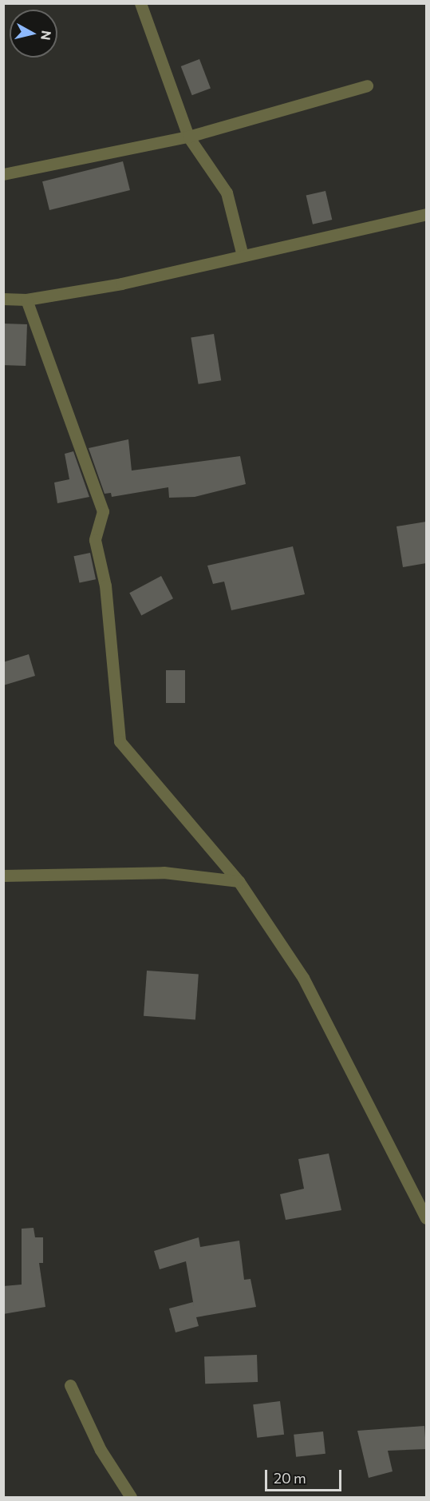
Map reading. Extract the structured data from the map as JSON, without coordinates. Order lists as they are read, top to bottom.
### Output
{
  "scale_bar": "20 m",
  "north": "right"
}
